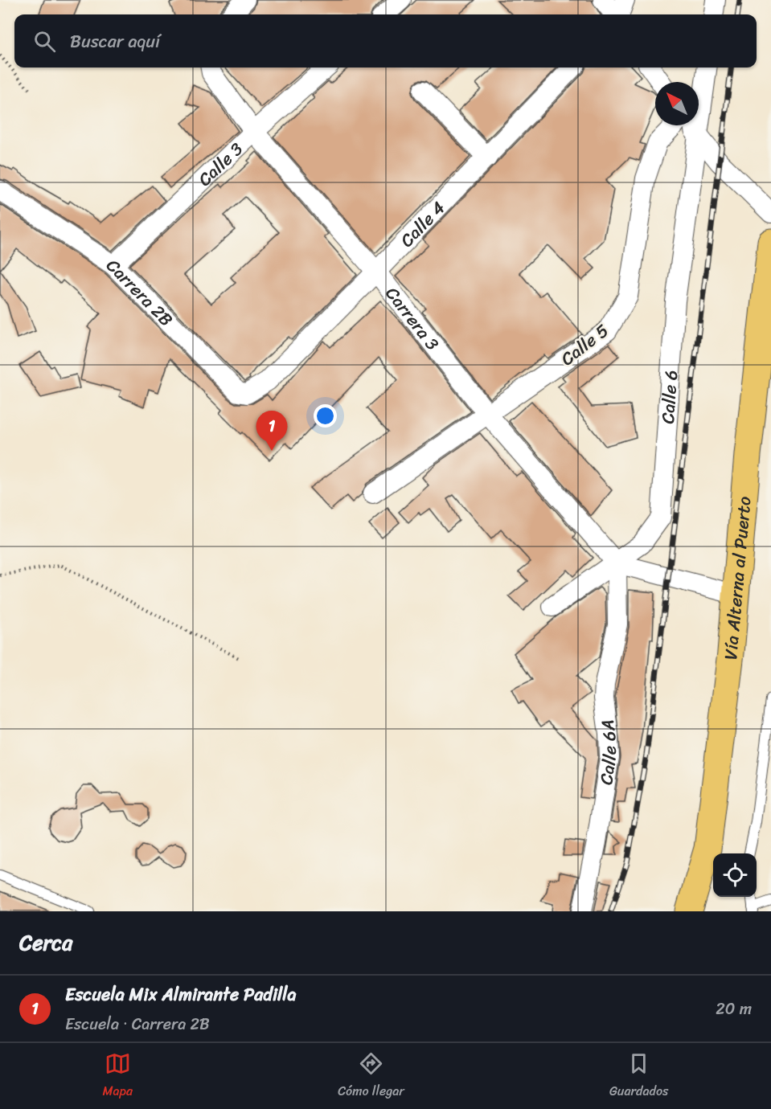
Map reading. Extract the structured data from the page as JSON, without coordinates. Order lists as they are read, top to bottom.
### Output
{
  "streets": {
    "main road": ["Vía Alterna al Puerto"],
    "street": [
      "Calle 3",
      "Calle 4",
      "Carrera 2B",
      "Carrera 3",
      "Calle 5",
      "Calle 6",
      "Calle 6A"
    ]
  },
  "crossings": [
    ["Calle 3", "Carrera 2B"],
    ["Calle 3", "Carrera 3"],
    ["Calle 4", "Carrera 2B"],
    ["Calle 4", "Carrera 3"],
    ["Carrera 3", "Calle 5"],
    ["Carrera 3", "Calle 6"],
    ["Carrera 3", "Calle 6A"],
    ["Calle 6", "Calle 6A"]
  ],
  "north": "top left",
  "page": {
    "search": "Buscar aquí",
    "pins": "1",
    "heading": "Cerca",
    "list": [
      {
        "mark": "1",
        "name": "Escuela Mix Almirante Padilla",
        "note": "Escuela · Carrera 2B",
        "value": "20 m"
      }
    ],
    "nav": ["Mapa", "Cómo llegar", "Guardados"]
  }
}
